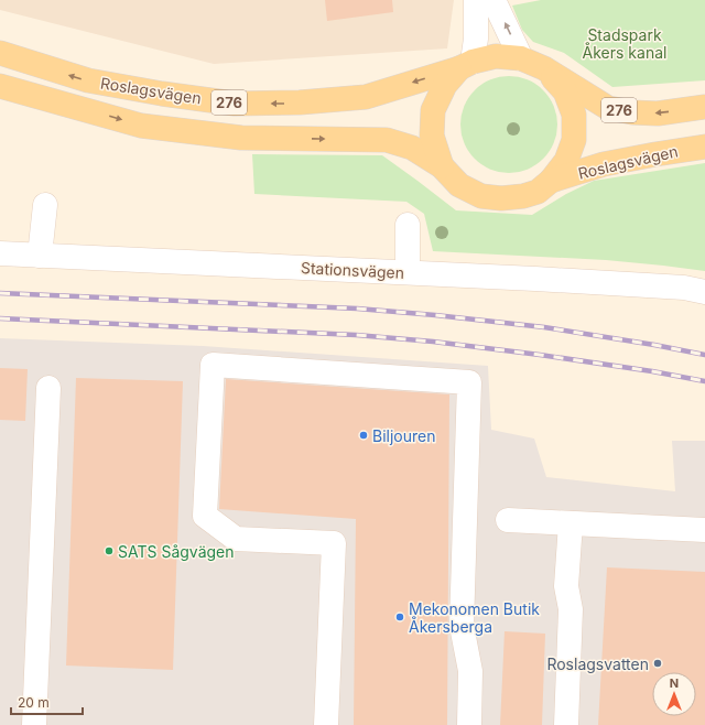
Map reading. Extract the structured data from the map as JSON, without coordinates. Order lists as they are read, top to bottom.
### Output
{
  "streets": {
    "main road": ["Roslagsvägen", "276"],
    "street": ["Stationsvägen"]
  },
  "parks": ["Stadspark Åkers kanal"],
  "places": [
    "Biljouren",
    "SATS Sågvägen",
    "Mekonomen Butik Åkersberga",
    "Roslagsvatten"
  ],
  "scale_bar": "20 m",
  "north": "top"
}
